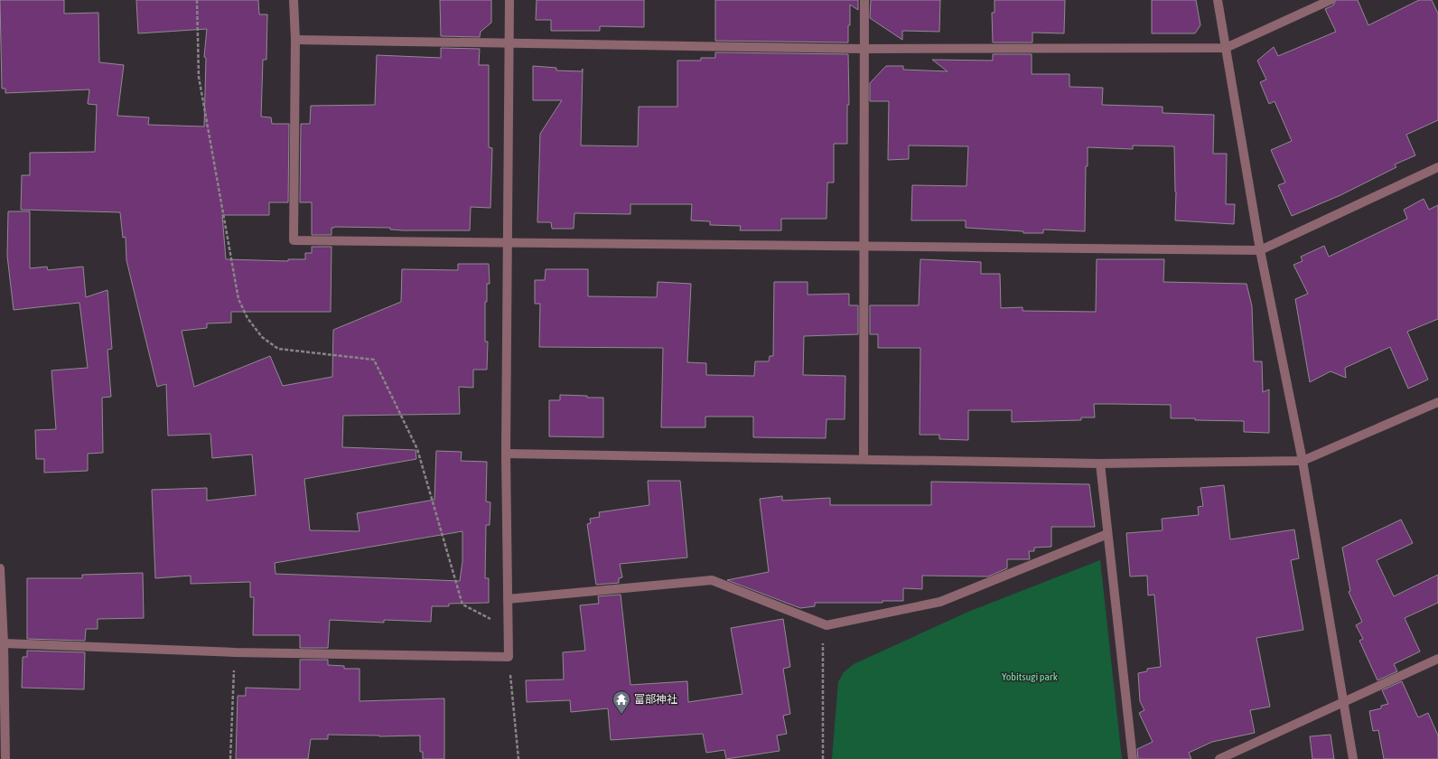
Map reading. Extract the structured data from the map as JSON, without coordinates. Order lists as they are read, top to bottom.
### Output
{
  "parks": ["Yobitsugi park"],
  "places": {
    "temple": ["富部神社"]
  }
}
